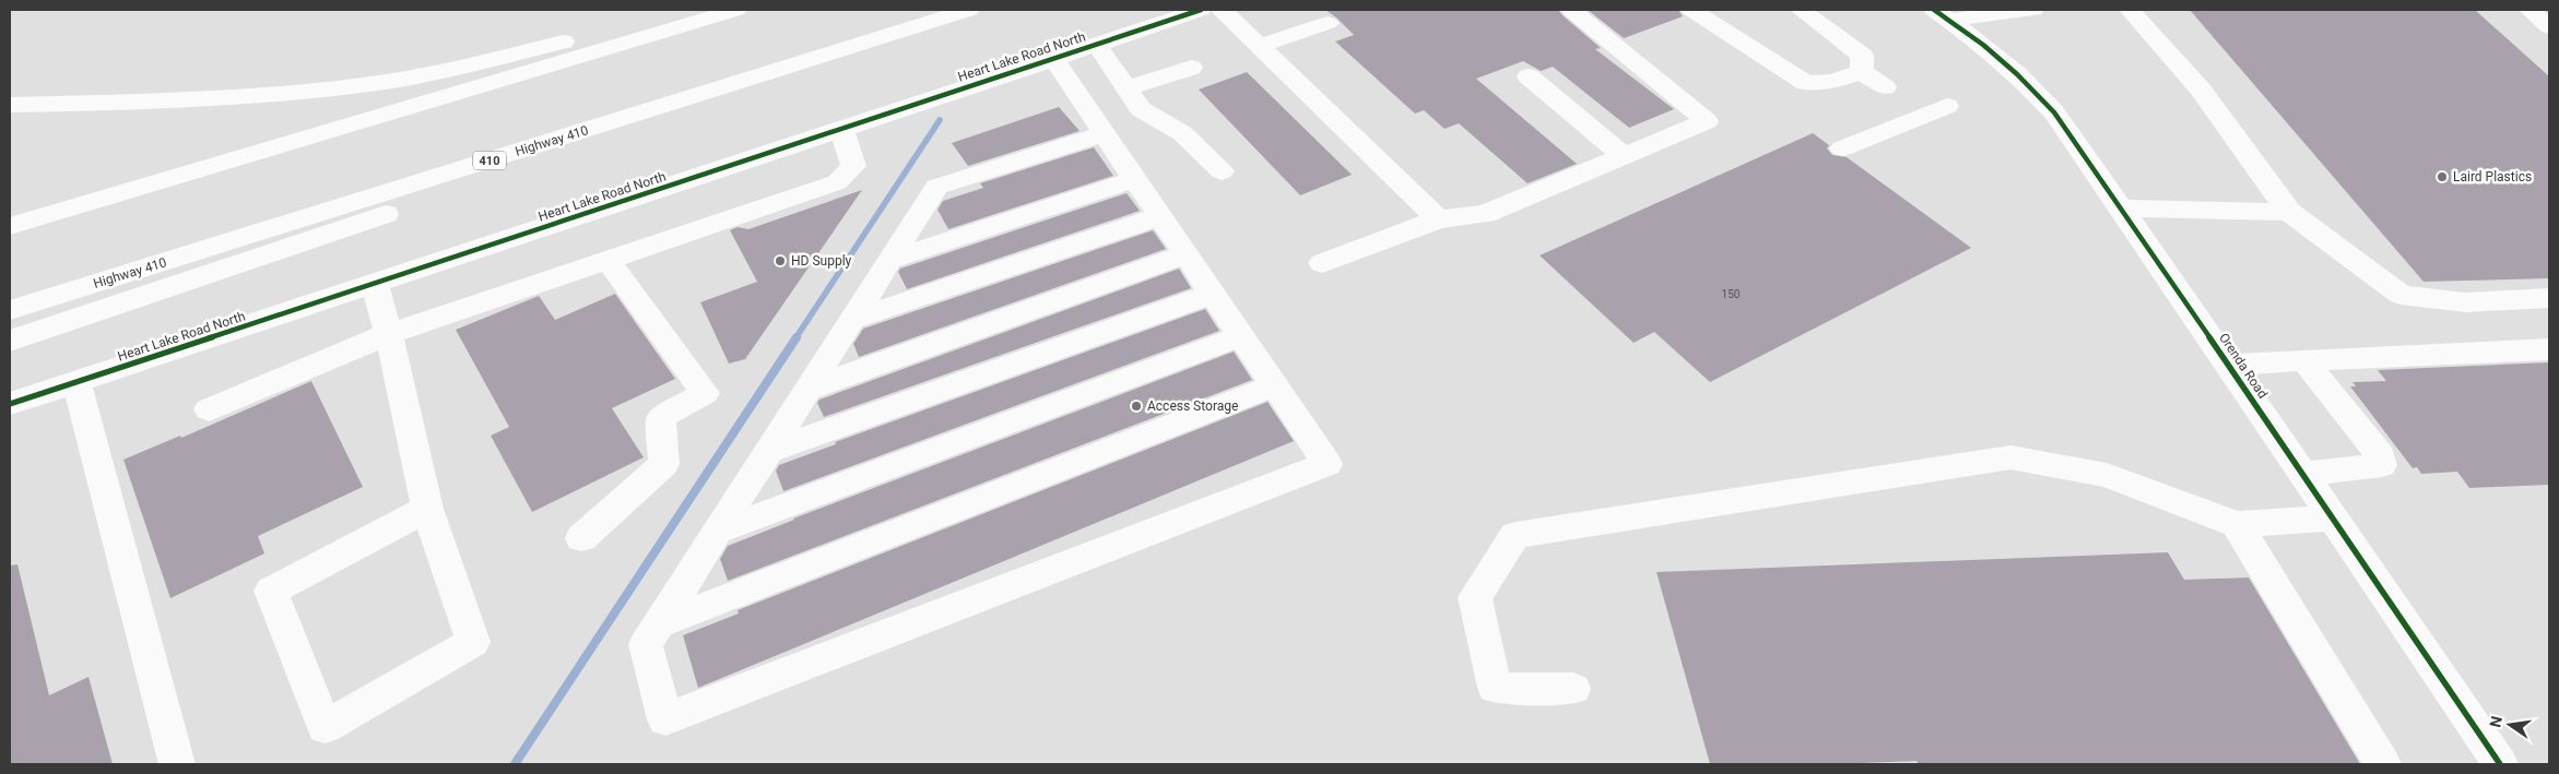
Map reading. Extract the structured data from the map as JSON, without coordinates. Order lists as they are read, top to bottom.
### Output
{
  "streets": {
    "main road": [
      "Heart Lake Road North",
      "Highway 410",
      "410",
      "Orenda Road"
    ]
  },
  "places": ["Laird Plastics", "HD Supply", "Access Storage"],
  "house_numbers": ["150"],
  "north": "left"
}
